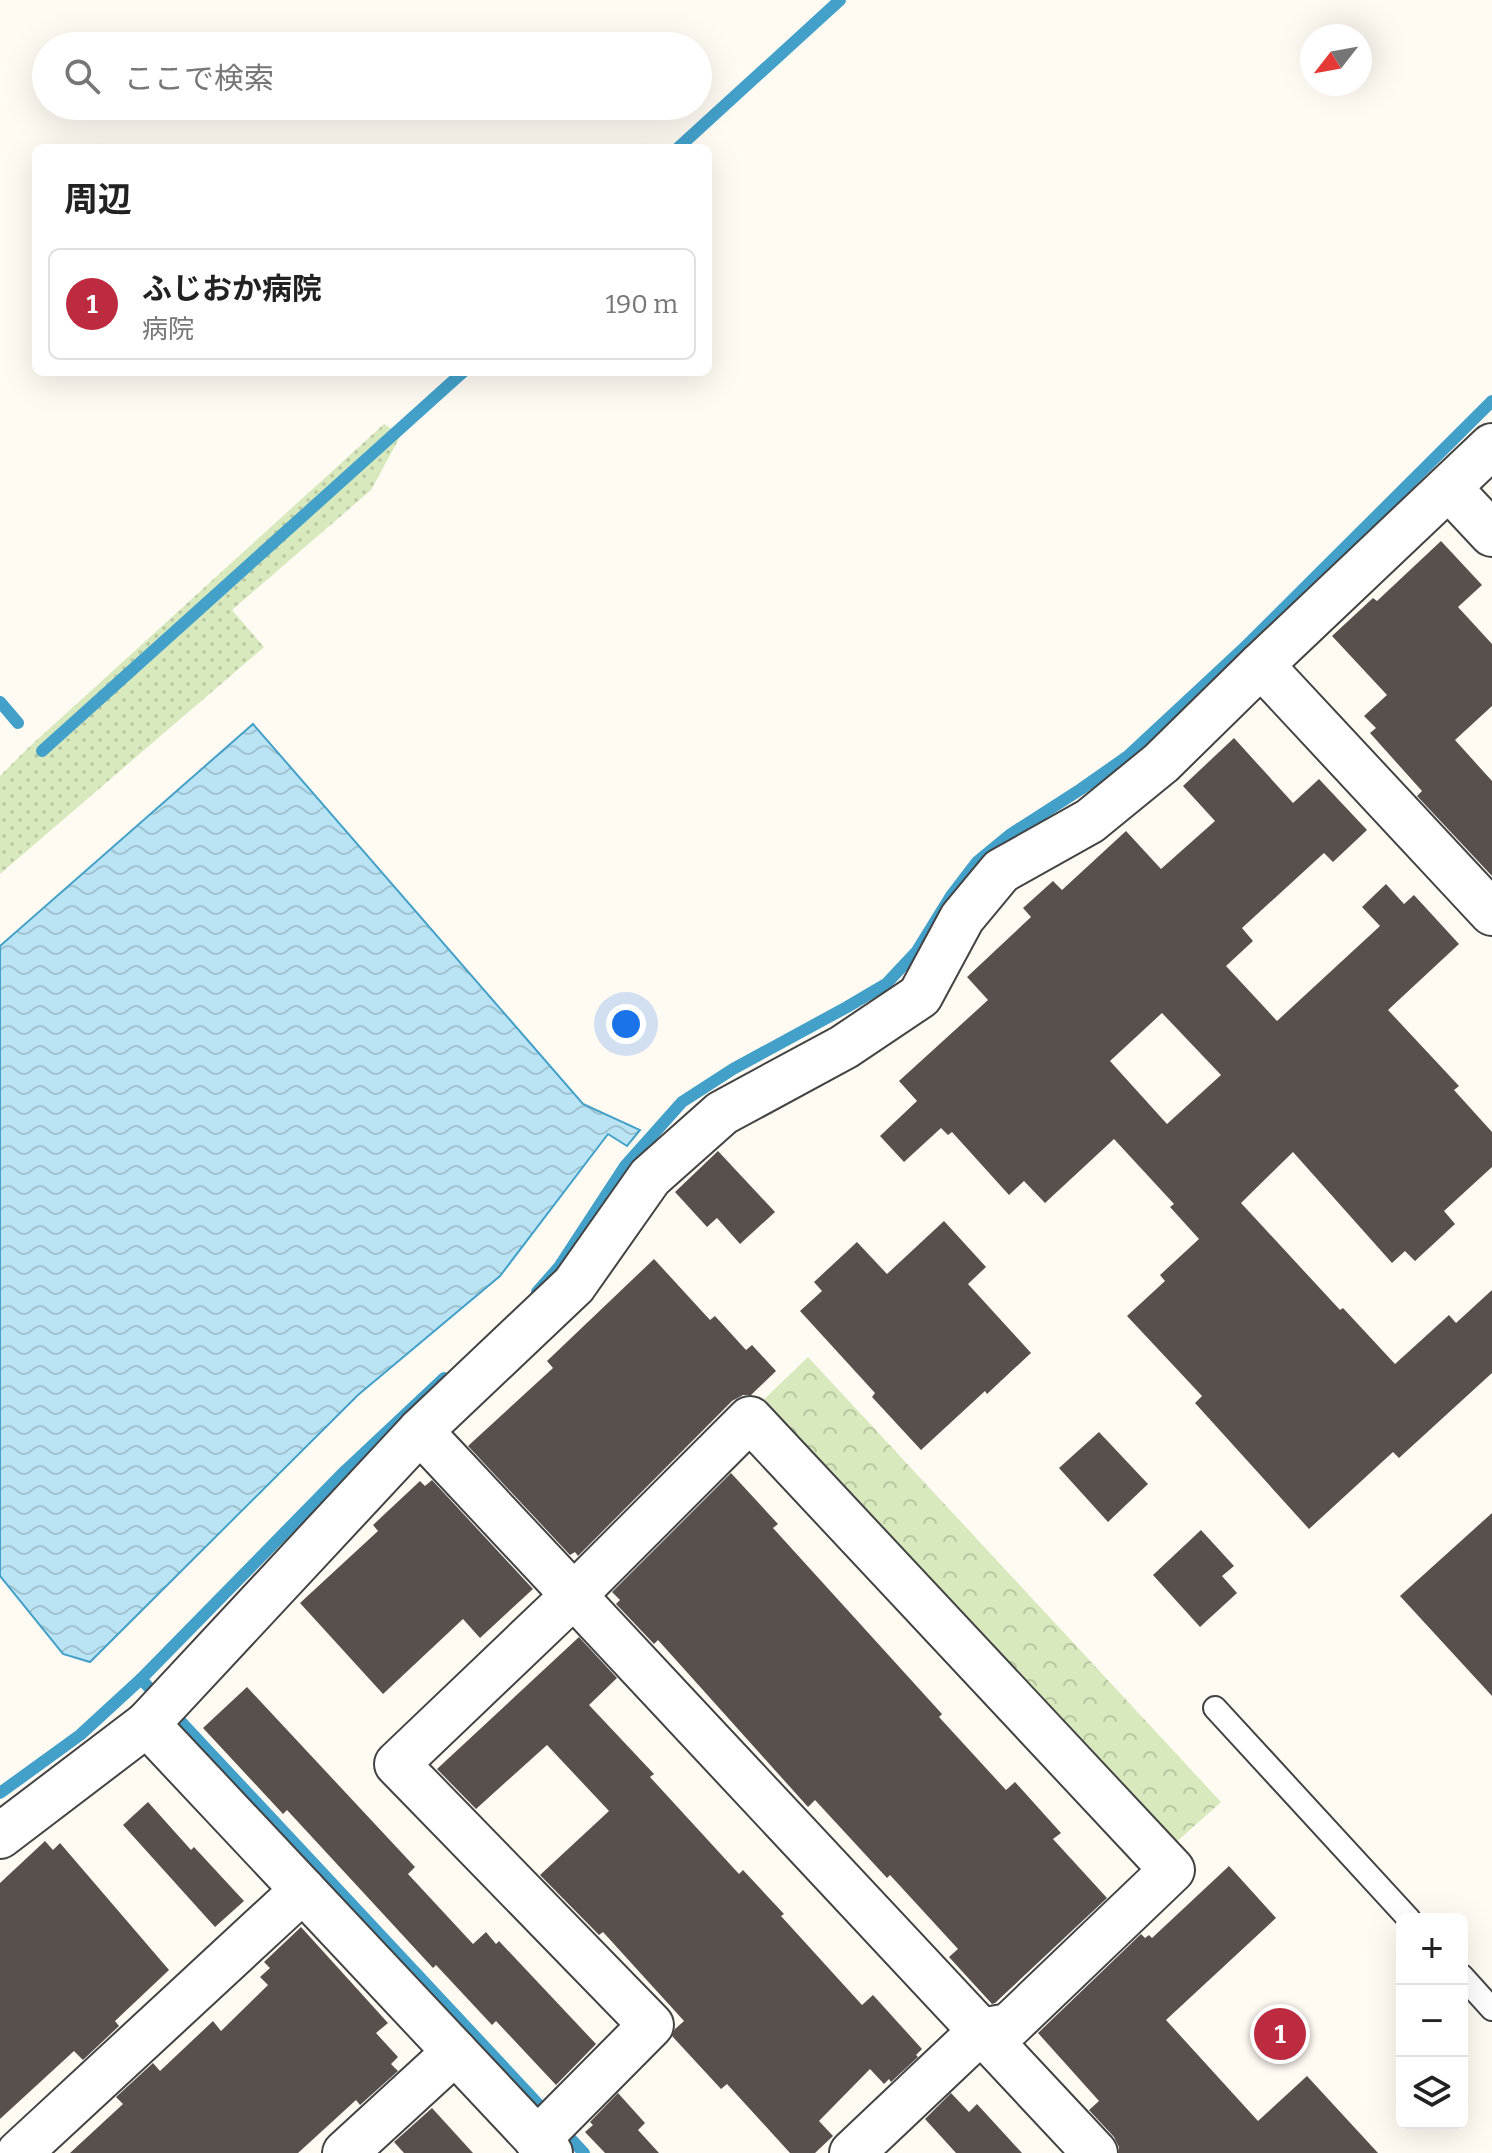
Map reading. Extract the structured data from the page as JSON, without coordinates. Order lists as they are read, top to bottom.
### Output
{
  "north": "bottom left",
  "page": {
    "search": "ここで検索",
    "heading": "周辺",
    "list": [
      {
        "mark": "1",
        "name": "ふじおか病院",
        "note": "病院",
        "value": "190 m"
      }
    ],
    "map_buttons": ["+", "−"],
    "pins": "1"
  }
}
